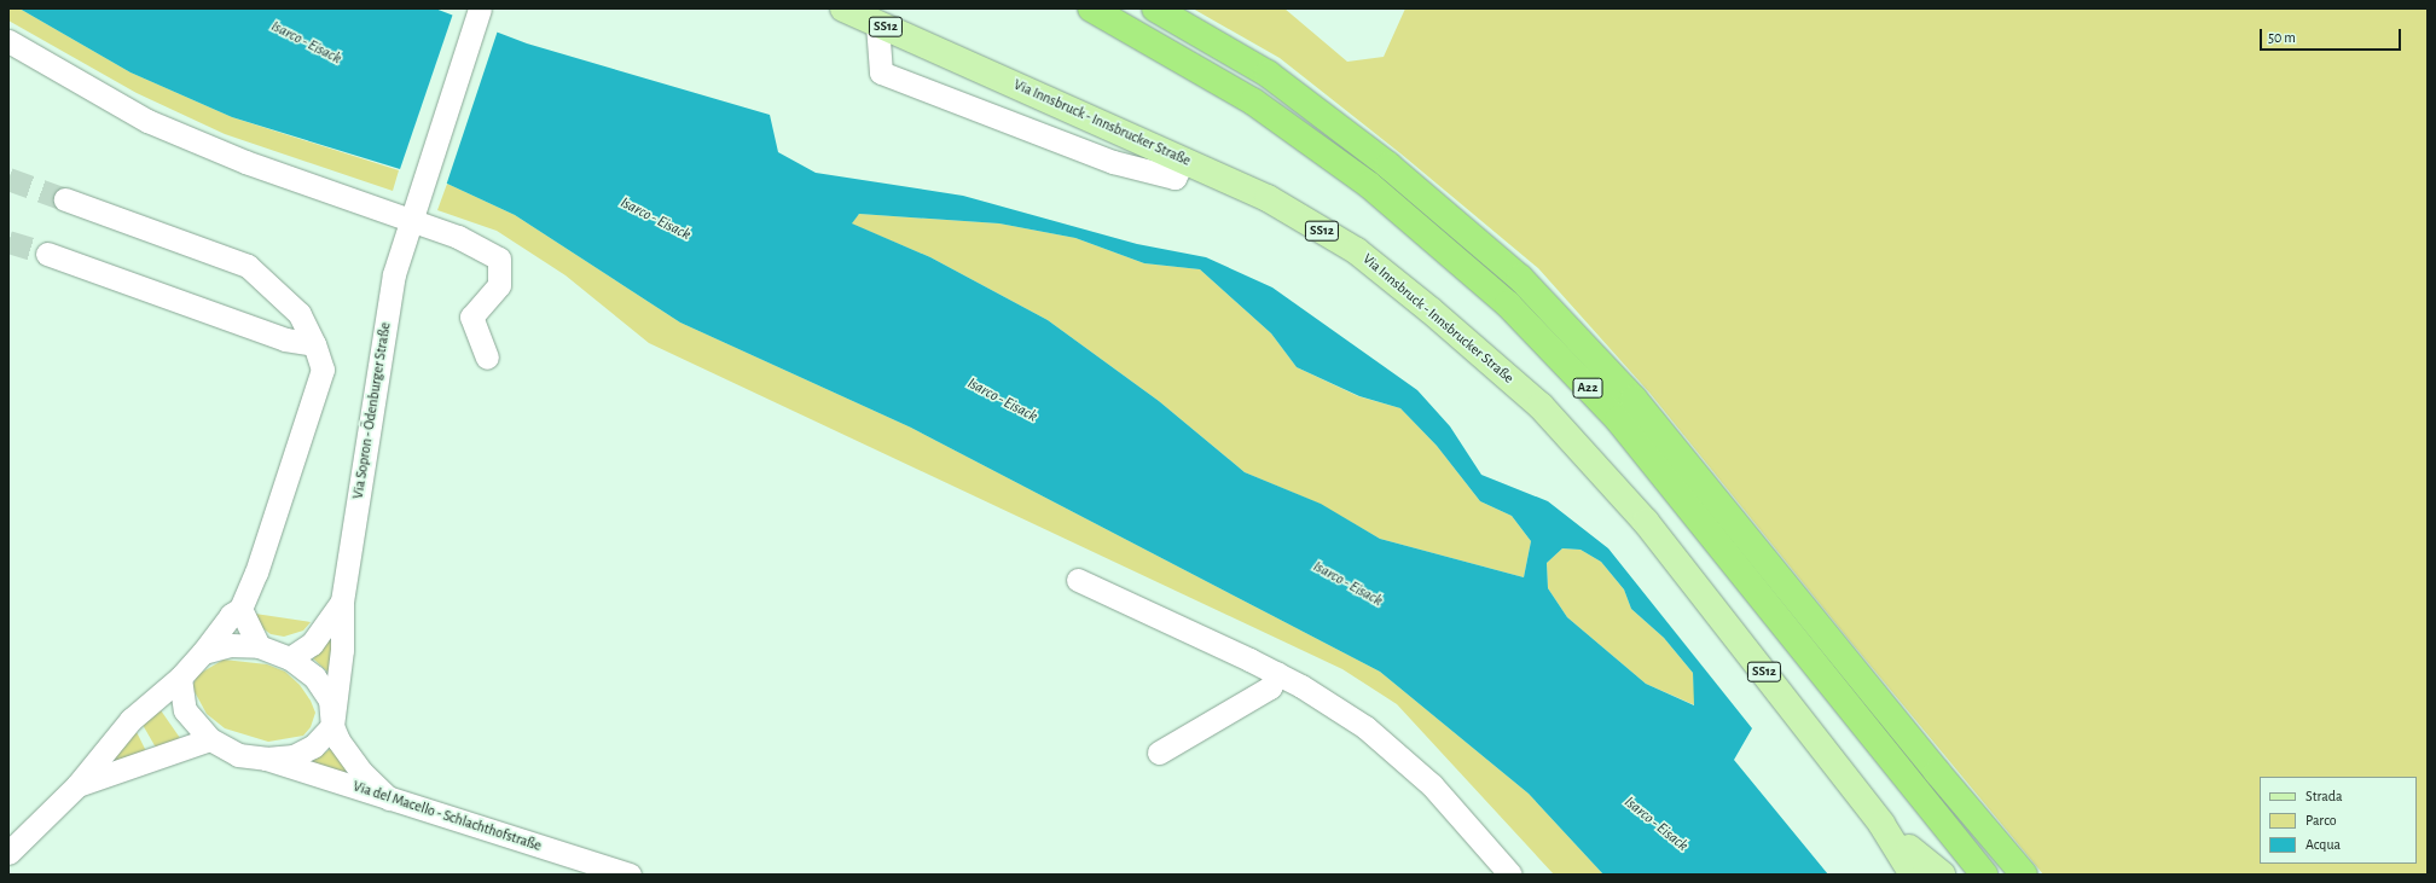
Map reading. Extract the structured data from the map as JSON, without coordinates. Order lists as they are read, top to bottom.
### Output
{
  "streets": {
    "highway": ["A22"],
    "main road": ["SS12", "Via Innsbruck - Innsbrucker Straße"],
    "street": ["Via Sopron - Ödenburger Straße", "Via del Macello - Schlachthofstraße"]
  },
  "water": ["Isarco - Eisack"],
  "legend": ["Strada", "Parco", "Acqua"],
  "scale_bar": "50 m"
}
